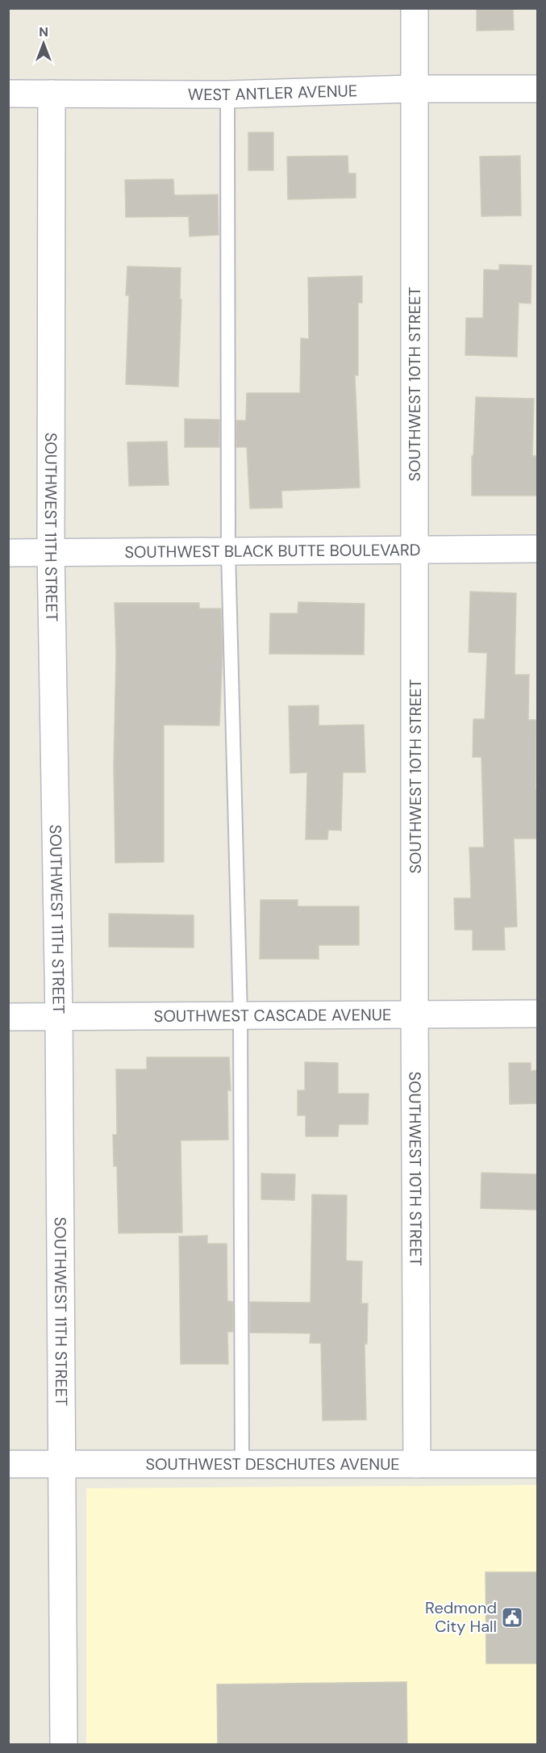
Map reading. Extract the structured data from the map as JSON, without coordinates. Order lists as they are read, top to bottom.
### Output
{
  "streets": {
    "street": [
      "WEST ANTLER AVENUE",
      "SOUTHWEST 10TH STREET",
      "SOUTHWEST 11TH STREET",
      "SOUTHWEST BLACK BUTTE BOULEVARD",
      "SOUTHWEST CASCADE AVENUE",
      "SOUTHWEST DESCHUTES AVENUE"
    ]
  },
  "crossings": [
    ["WEST ANTLER AVENUE", "SOUTHWEST 10TH STREET"],
    ["WEST ANTLER AVENUE", "SOUTHWEST 11TH STREET"],
    ["SOUTHWEST 10TH STREET", "SOUTHWEST BLACK BUTTE BOULEVARD"],
    ["SOUTHWEST 10TH STREET", "SOUTHWEST CASCADE AVENUE"],
    ["SOUTHWEST 10TH STREET", "SOUTHWEST DESCHUTES AVENUE"],
    ["SOUTHWEST 11TH STREET", "SOUTHWEST BLACK BUTTE BOULEVARD"],
    ["SOUTHWEST 11TH STREET", "SOUTHWEST CASCADE AVENUE"],
    ["SOUTHWEST 11TH STREET", "SOUTHWEST DESCHUTES AVENUE"]
  ],
  "places": {
    "public building": ["Redmond City Hall"]
  },
  "north": "top"
}
